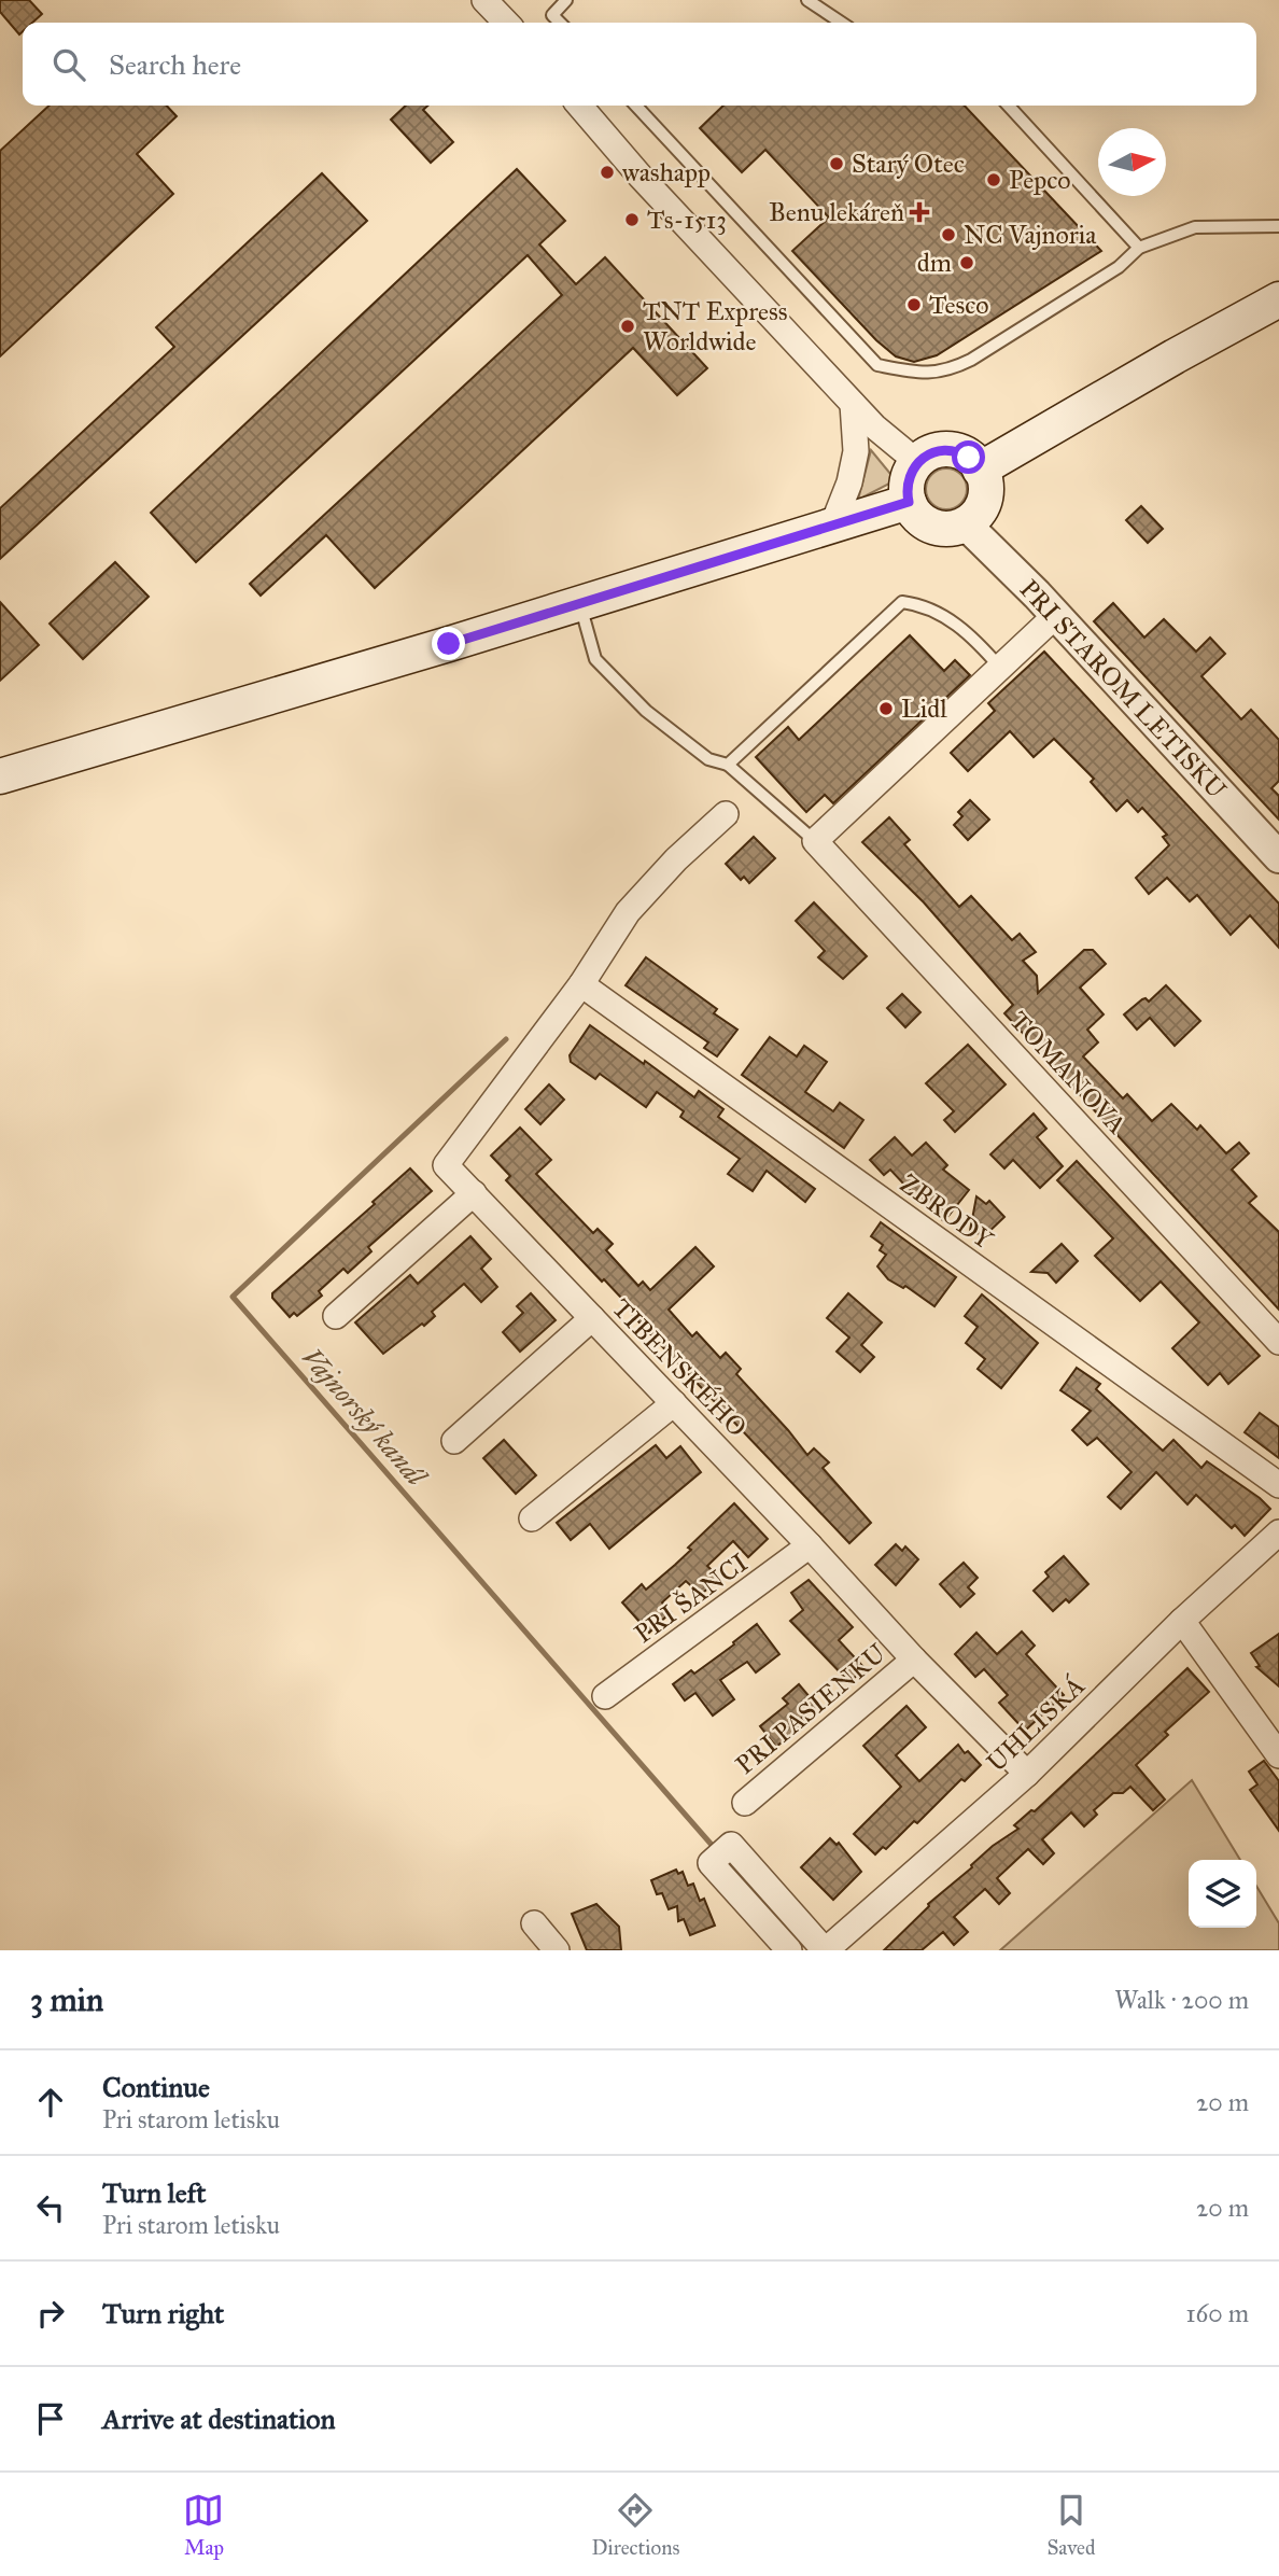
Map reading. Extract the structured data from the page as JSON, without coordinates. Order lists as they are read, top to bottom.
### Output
{
  "streets": {
    "street": [
      "PRI STAROM LETISKU",
      "TOMANOVA",
      "ZBRODY",
      "TIBENSKÉHO",
      "PRI ŠANCI",
      "PRI PASIENKU",
      "UHLISKÁ"
    ]
  },
  "crossings": [
    ["ZBRODY", "TIBENSKÉHO"],
    ["TIBENSKÉHO", "PRI ŠANCI"],
    ["TIBENSKÉHO", "PRI PASIENKU"],
    ["TIBENSKÉHO", "UHLISKÁ"]
  ],
  "water": ["Vajnorský kanál"],
  "places": {
    "other": [
      "Starý Otec",
      "washapp",
      "Pepco",
      "Ts-1513",
      "NC Vajnoria",
      "dm",
      "Tesco",
      "TNT Express Worldwide",
      "Lidl"
    ],
    "health": ["Benu lekáreň"]
  },
  "north": "right",
  "page": {
    "search": "Search here",
    "heading": ["3 min", "Walk · 200 m"],
    "list": [
      ["Continue", "Pri starom letisku", "20 m"],
      ["Turn left", "Pri starom letisku", "20 m"],
      ["Turn right", "160 m"],
      "Arrive at destination"
    ],
    "nav": ["Map", "Directions", "Saved"]
  }
}
